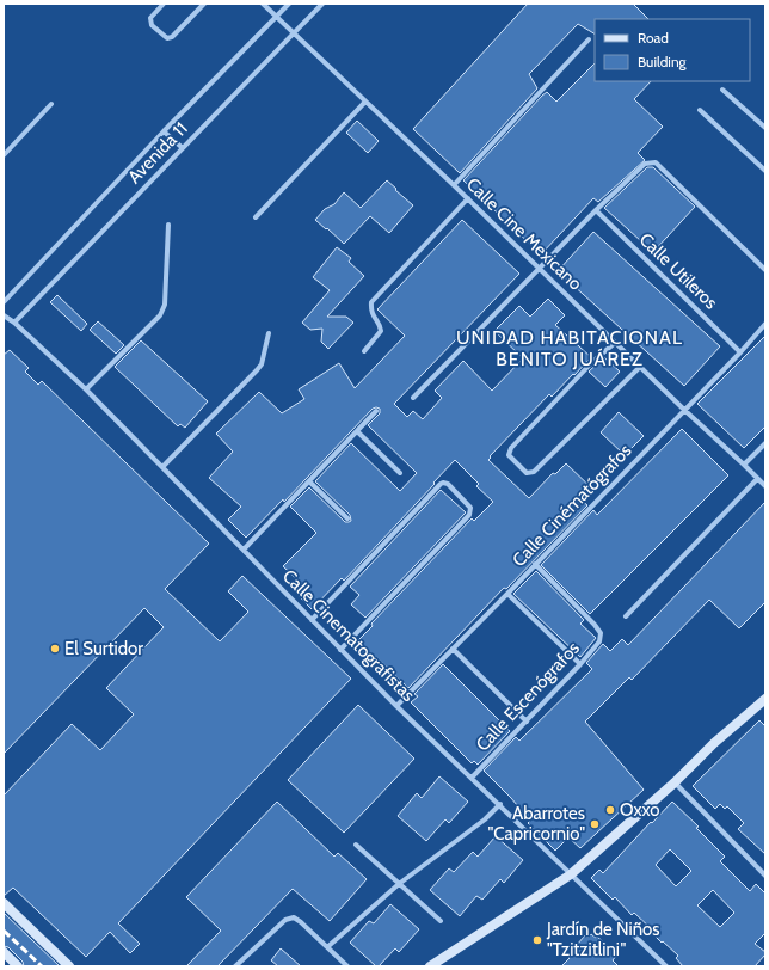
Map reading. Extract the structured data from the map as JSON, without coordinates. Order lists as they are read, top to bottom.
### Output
{
  "streets": {
    "street": [
      "Avenida 11",
      "Calle Cine Mexicano",
      "Calle Utileros",
      "Calle Cinématógrafos",
      "Calle Cinematografistas",
      "Calle Escenógrafos"
    ]
  },
  "crossings": [
    ["Avenida 11", "Calle Cine Mexicano"],
    ["Avenida 11", "Calle Cinematografistas"],
    ["Calle Cine Mexicano", "Calle Cinématógrafos"],
    ["Calle Utileros", "Calle Cinématógrafos"],
    ["Calle Cinématógrafos", "Calle Cinematografistas"],
    ["Calle Cinématógrafos", "Calle Escenógrafos"],
    ["Calle Cinematografistas", "Calle Escenógrafos"]
  ],
  "districts": ["UNIDAD HABITACIONAL BENITO JUÁREZ"],
  "places": [
    "El Surtidor",
    "Oxxo",
    "Abarrotes \"Capricornio\"",
    "Jardín de Niños \"Tzitzitlini\""
  ],
  "legend": ["Road", "Building"]
}
